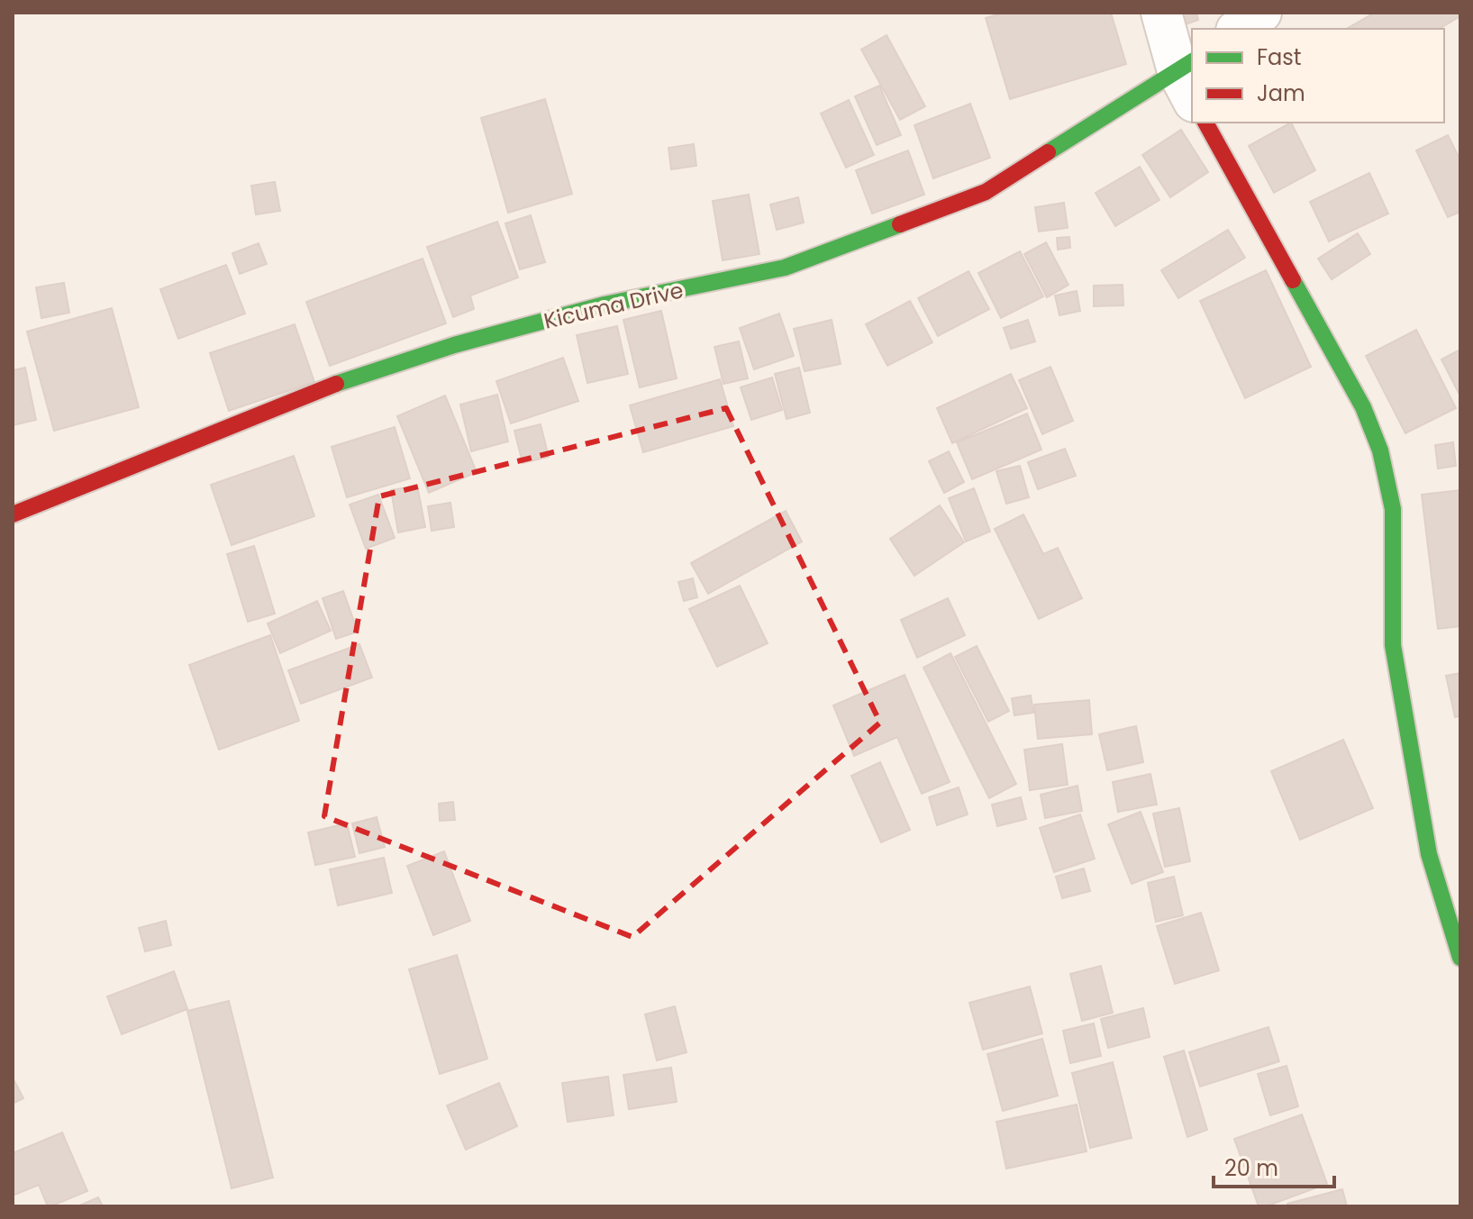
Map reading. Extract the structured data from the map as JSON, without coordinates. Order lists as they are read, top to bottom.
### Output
{
  "streets": {
    "street": ["Kicuma Drive"]
  },
  "legend": ["Fast", "Jam"],
  "scale_bar": "20 m"
}
